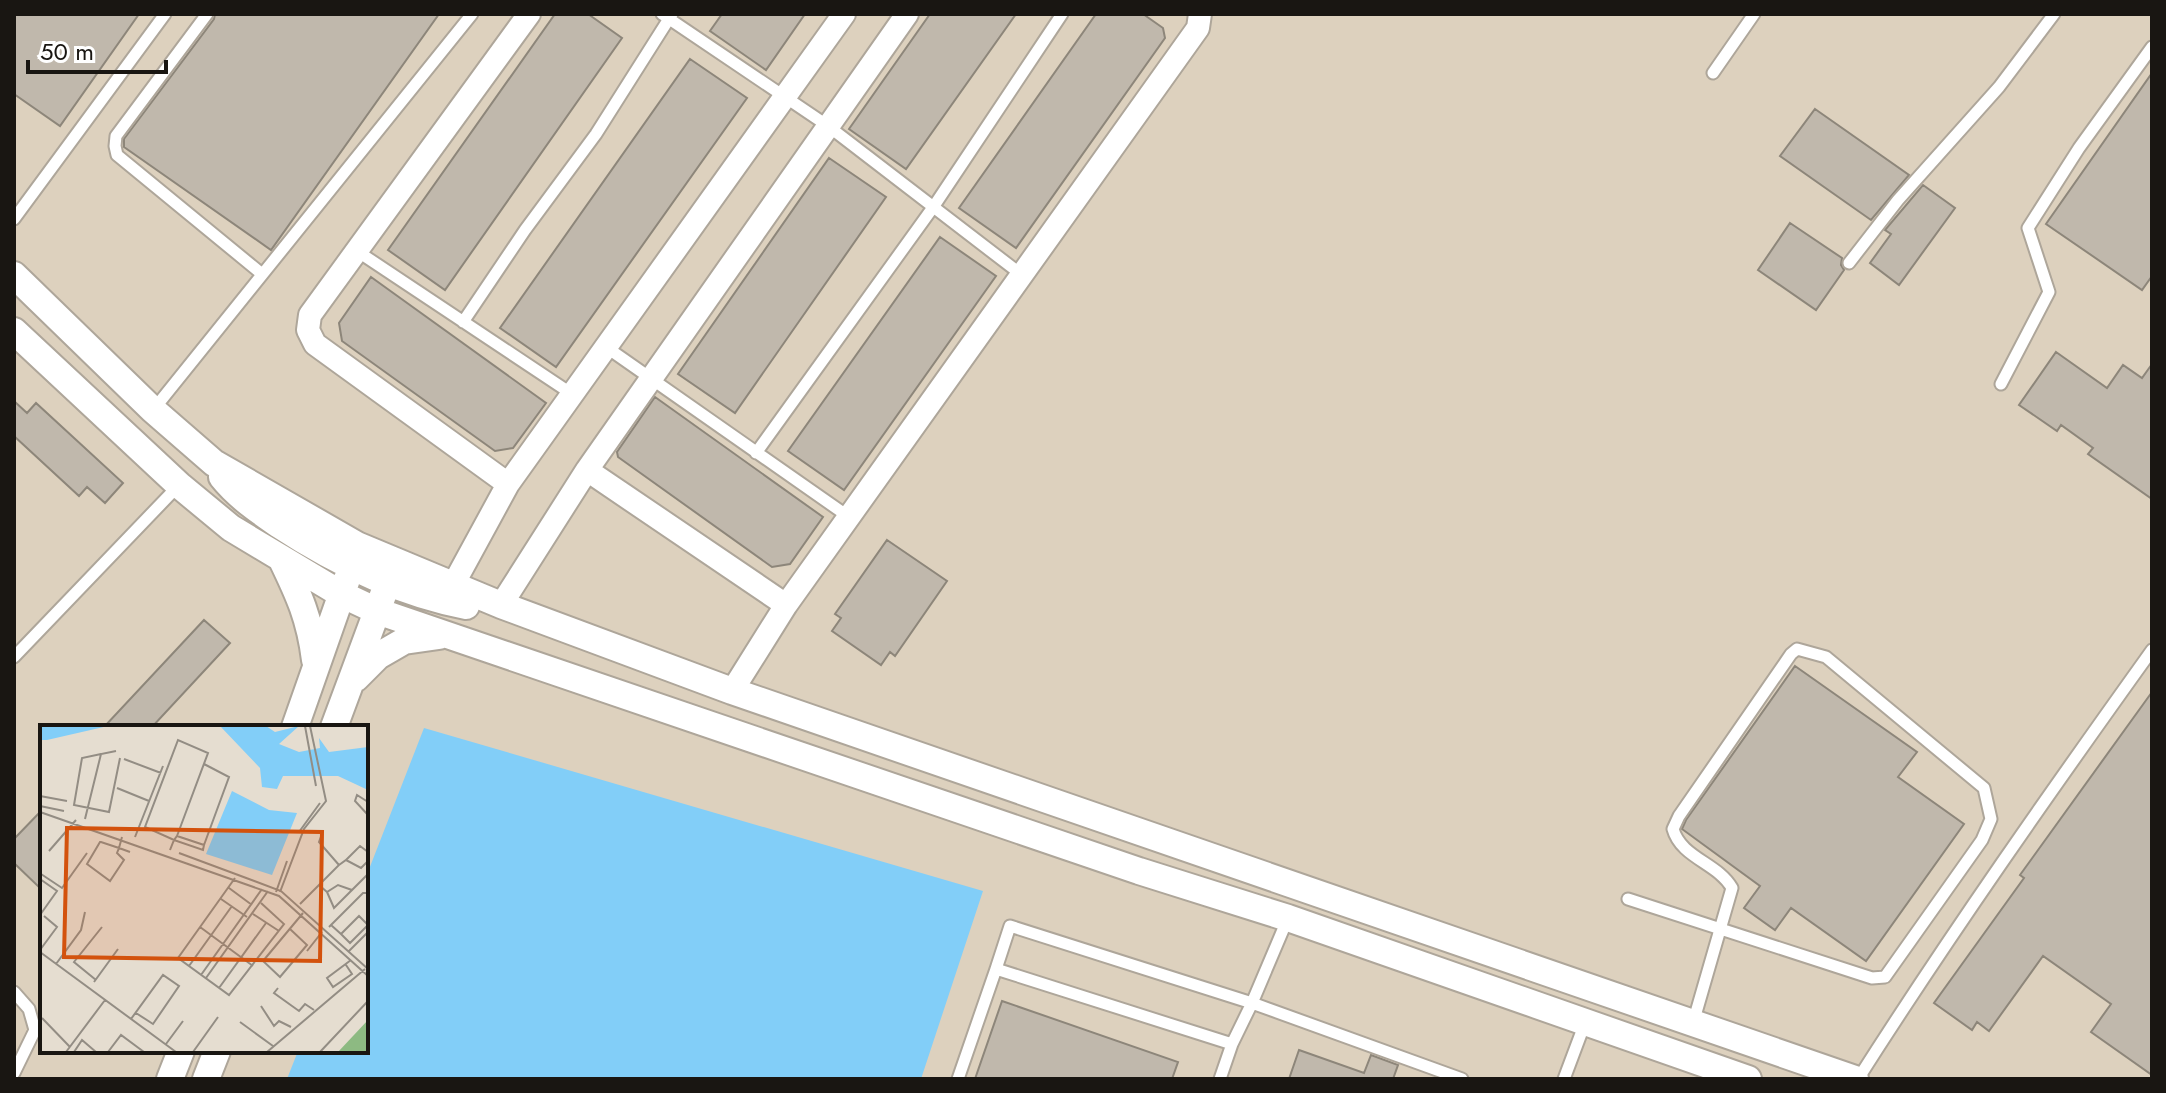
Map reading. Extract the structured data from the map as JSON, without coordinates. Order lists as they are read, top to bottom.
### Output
{
  "scale_bar": "50 m"
}
